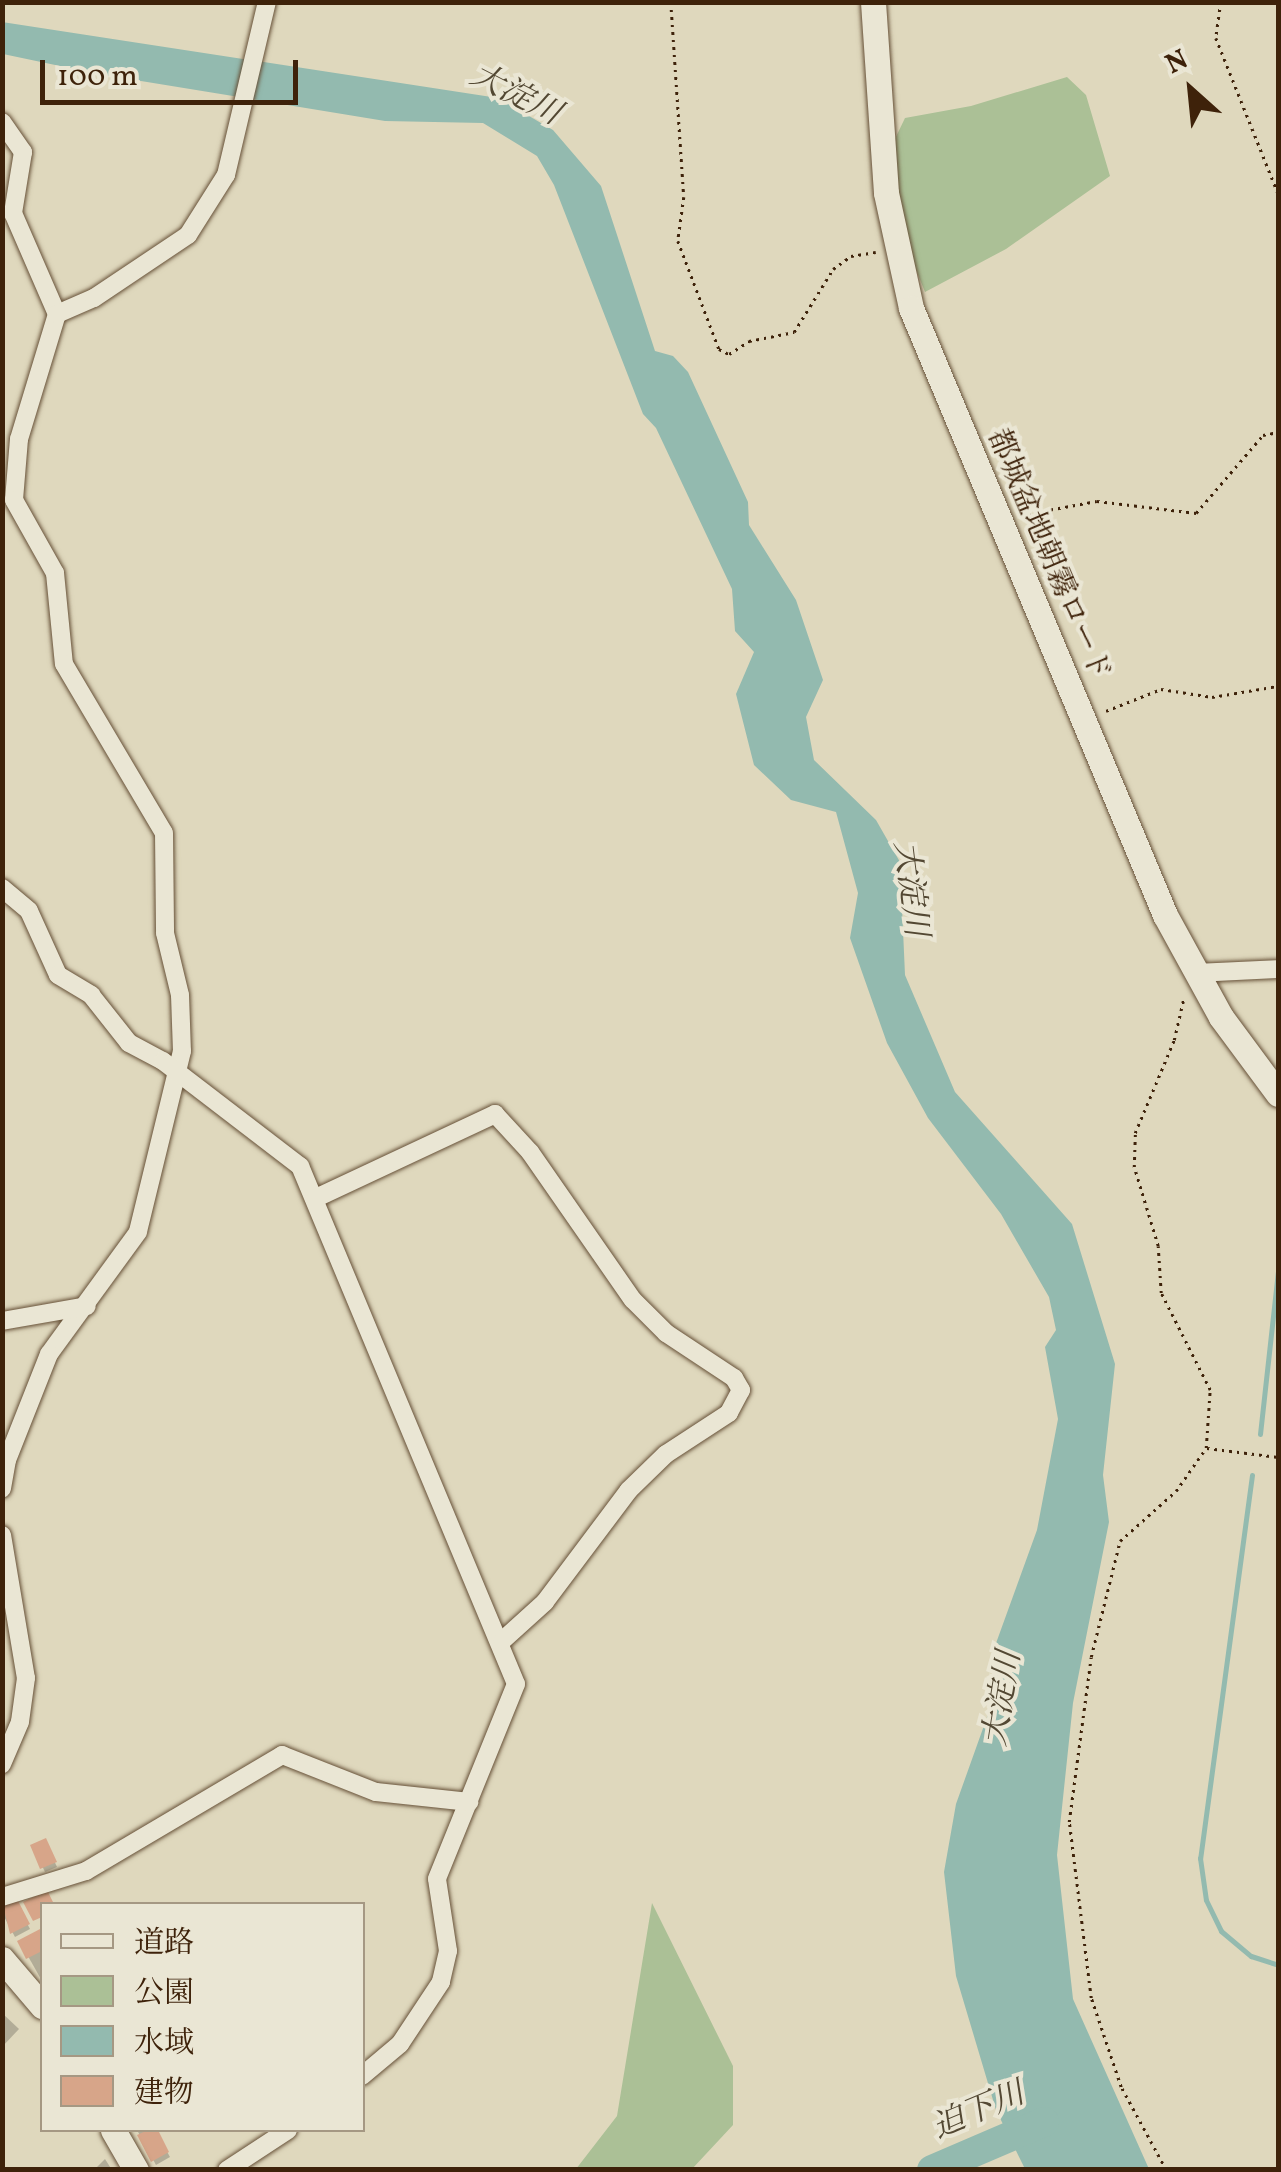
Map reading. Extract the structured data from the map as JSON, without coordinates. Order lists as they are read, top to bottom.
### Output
{
  "streets": {
    "street": ["都城盆地朝霧ロード"]
  },
  "water": ["大淀川", "迫下川"],
  "legend": [
    "道路",
    "公園",
    "水域",
    "建物"
  ],
  "scale_bar": "100 m",
  "north": "top left"
}
